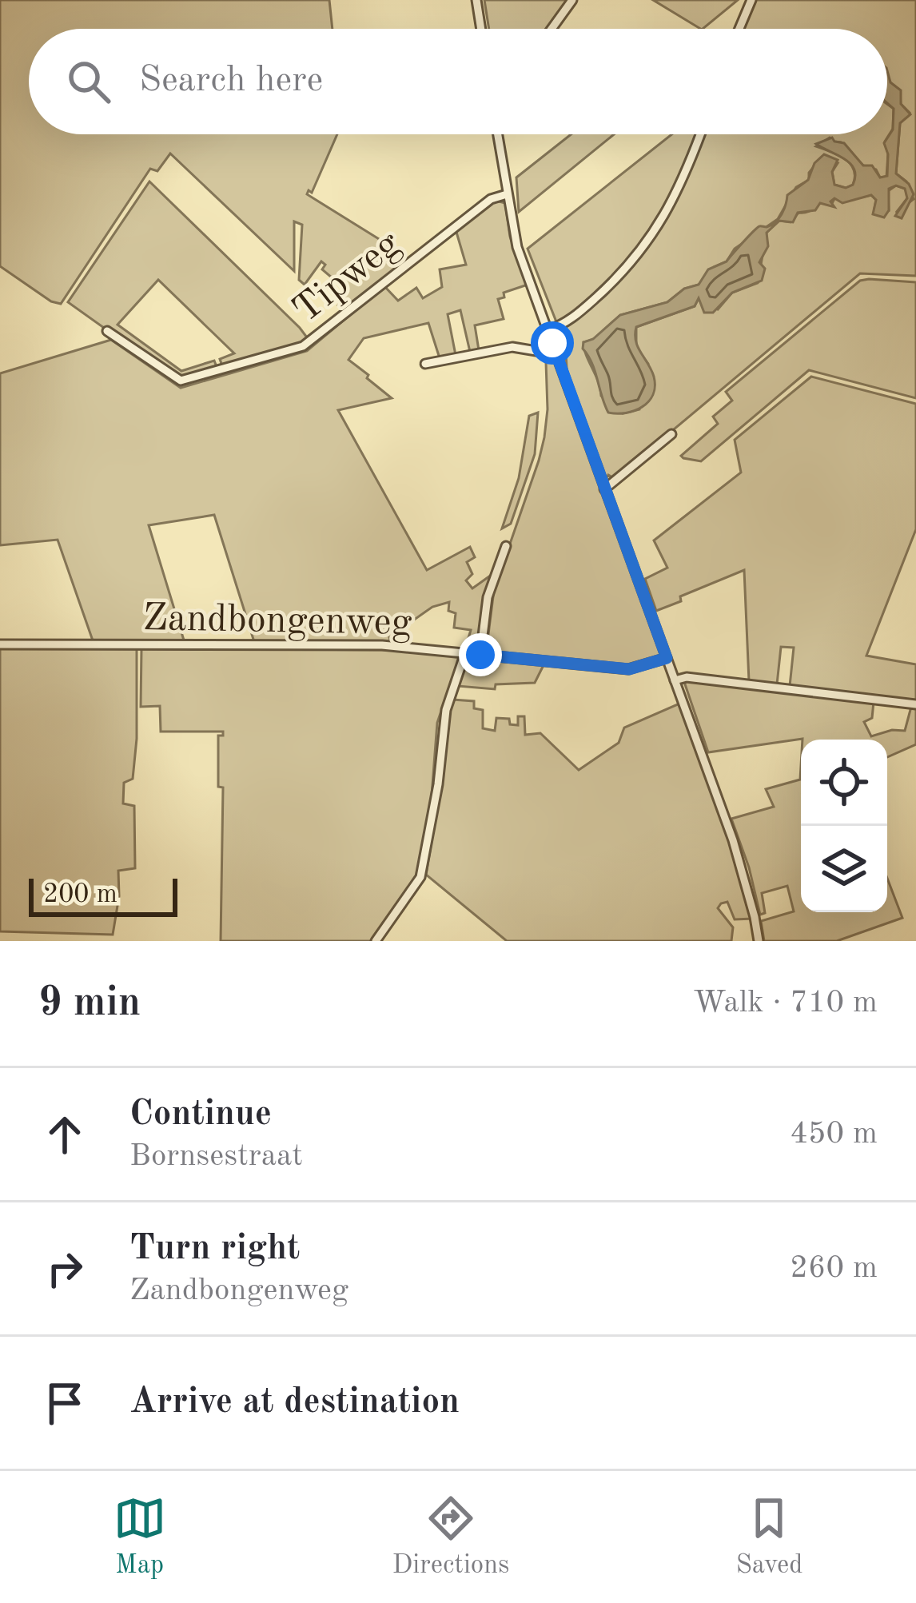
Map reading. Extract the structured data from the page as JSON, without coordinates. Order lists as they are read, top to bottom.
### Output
{
  "streets": {
    "street": ["Tipweg", "Zandbongenweg"]
  },
  "scale_bar": "200 m",
  "page": {
    "search": "Search here",
    "scale": "200 m",
    "heading": ["9 min", "Walk · 710 m"],
    "list": [
      ["Continue", "Bornsestraat", "450 m"],
      ["Turn right", "Zandbongenweg", "260 m"],
      "Arrive at destination"
    ],
    "nav": ["Map", "Directions", "Saved"]
  }
}
